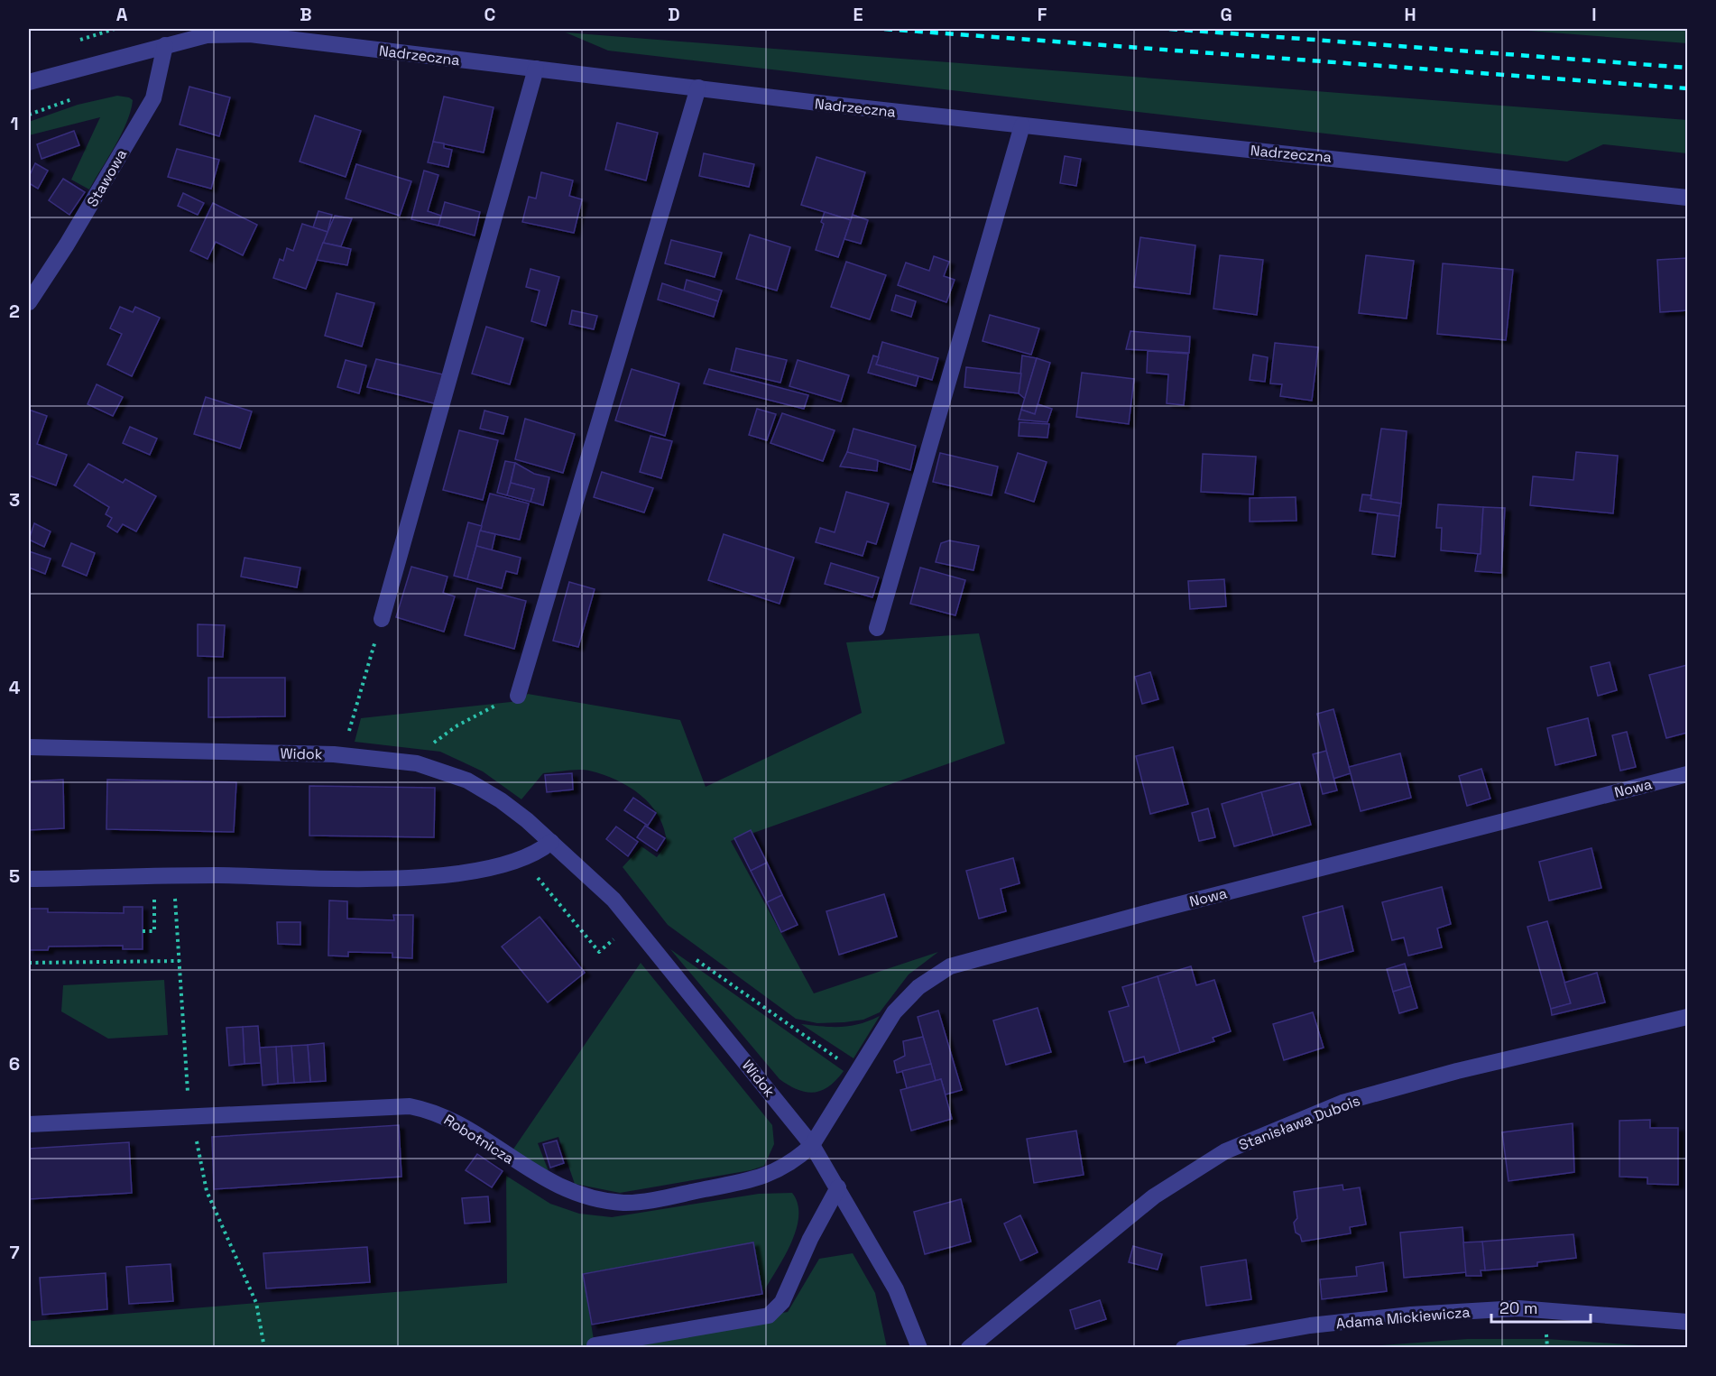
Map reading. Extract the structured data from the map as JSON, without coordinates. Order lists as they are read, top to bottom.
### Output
{
  "streets": {
    "street": [
      "Nadrzeczna",
      "Stawowa",
      "Widok",
      "Nowa",
      "Stanisława Dubois",
      "Robotnicza",
      "Adama Mickiewicza"
    ]
  },
  "crossings": [
    ["Nadrzeczna", "Stawowa"],
    ["Widok", "Nowa"],
    ["Widok", "Robotnicza"],
    ["Nowa", "Robotnicza"]
  ],
  "scale_bar": "20 m",
  "grid": {
    "columns": [
      "A",
      "B",
      "C",
      "D",
      "E",
      "F",
      "G",
      "H",
      "I"
    ],
    "rows": [
      "1",
      "2",
      "3",
      "4",
      "5",
      "6",
      "7"
    ]
  }
}
